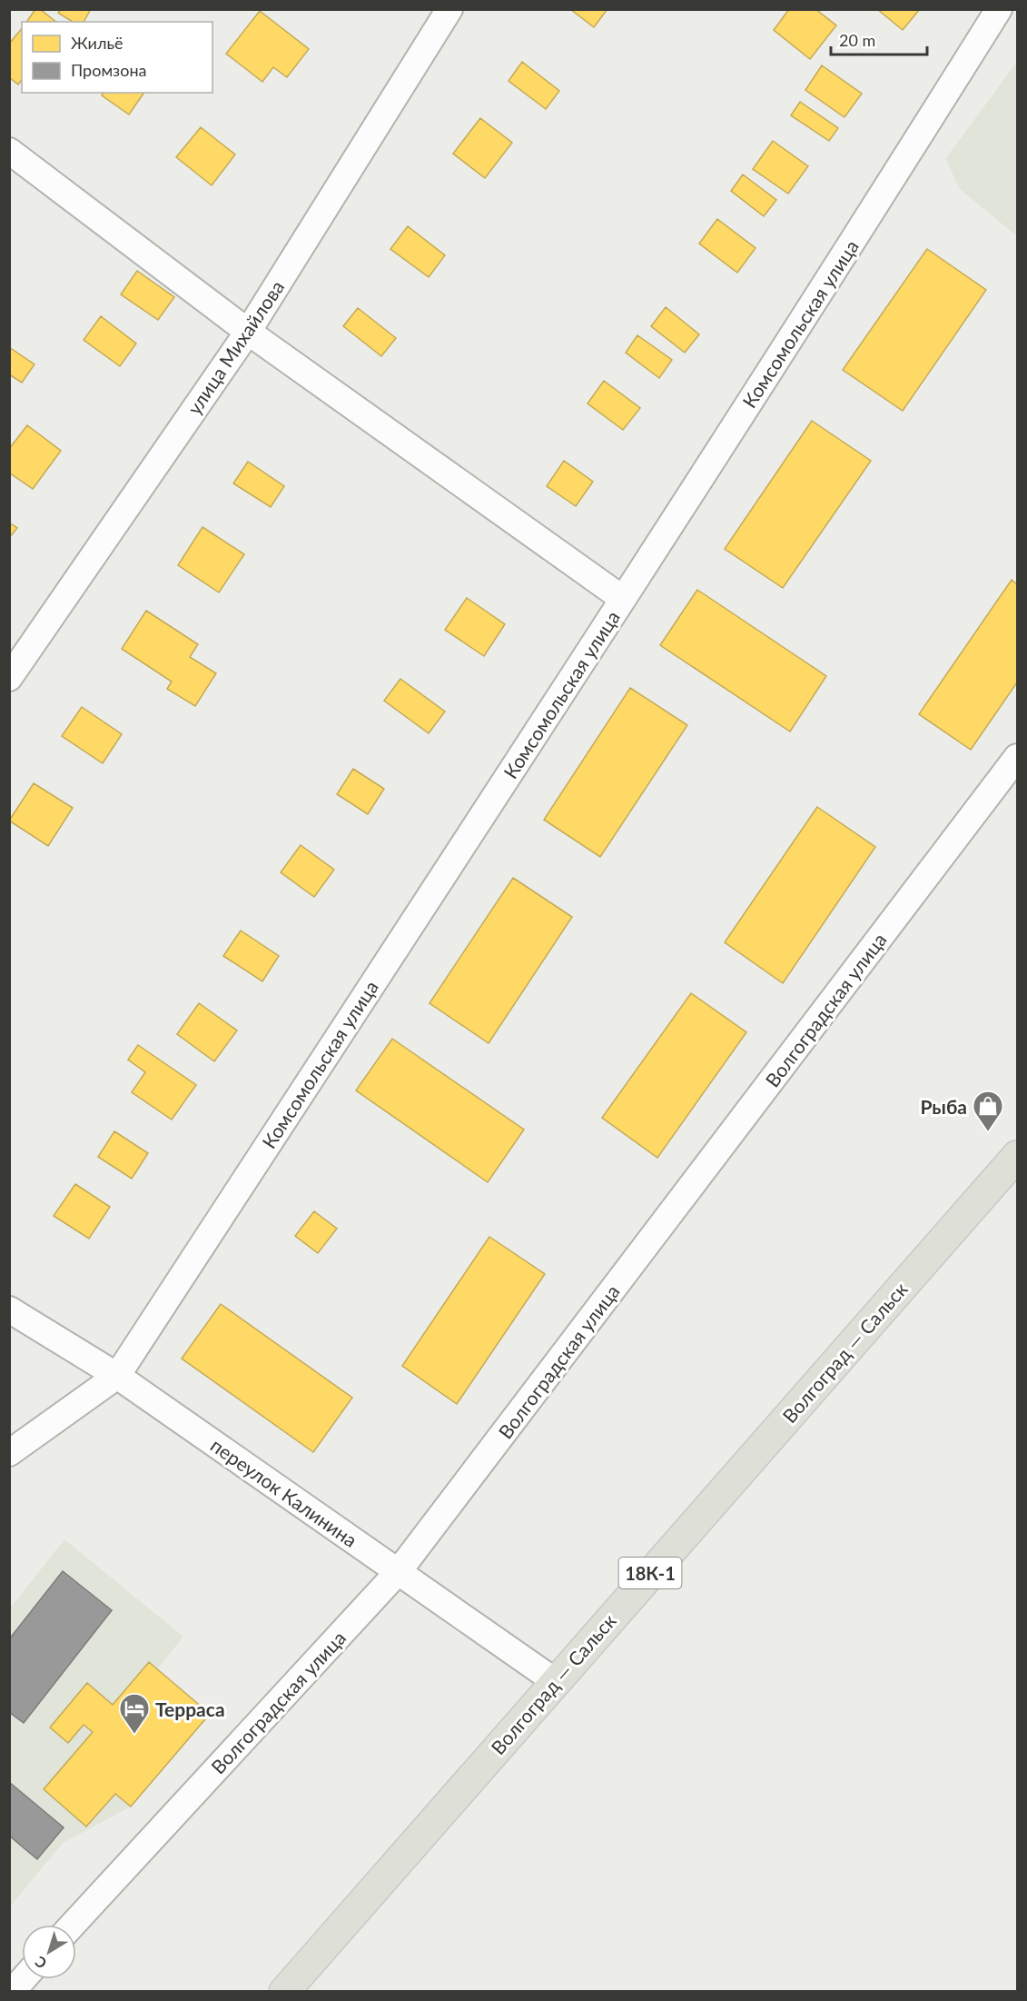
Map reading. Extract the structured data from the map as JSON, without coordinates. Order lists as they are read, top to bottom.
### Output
{
  "streets": {
    "main road": ["Волгоград — Сальск", "18К-1"],
    "street": [
      "Комсомольская улица",
      "улица Михайлова",
      "Волгоградская улица",
      "переулок Калинина"
    ]
  },
  "crossings": [
    ["Комсомольская улица", "переулок Калинина"],
    ["Волгоградская улица", "переулок Калинина"],
    ["Волгоград — Сальск", "переулок Калинина"]
  ],
  "places": {
    "shop": ["Рыба"],
    "hotel": ["Терраса"]
  },
  "legend": ["Жильё", "Промзона"],
  "scale_bar": "20 m",
  "north": "bottom left"
}
